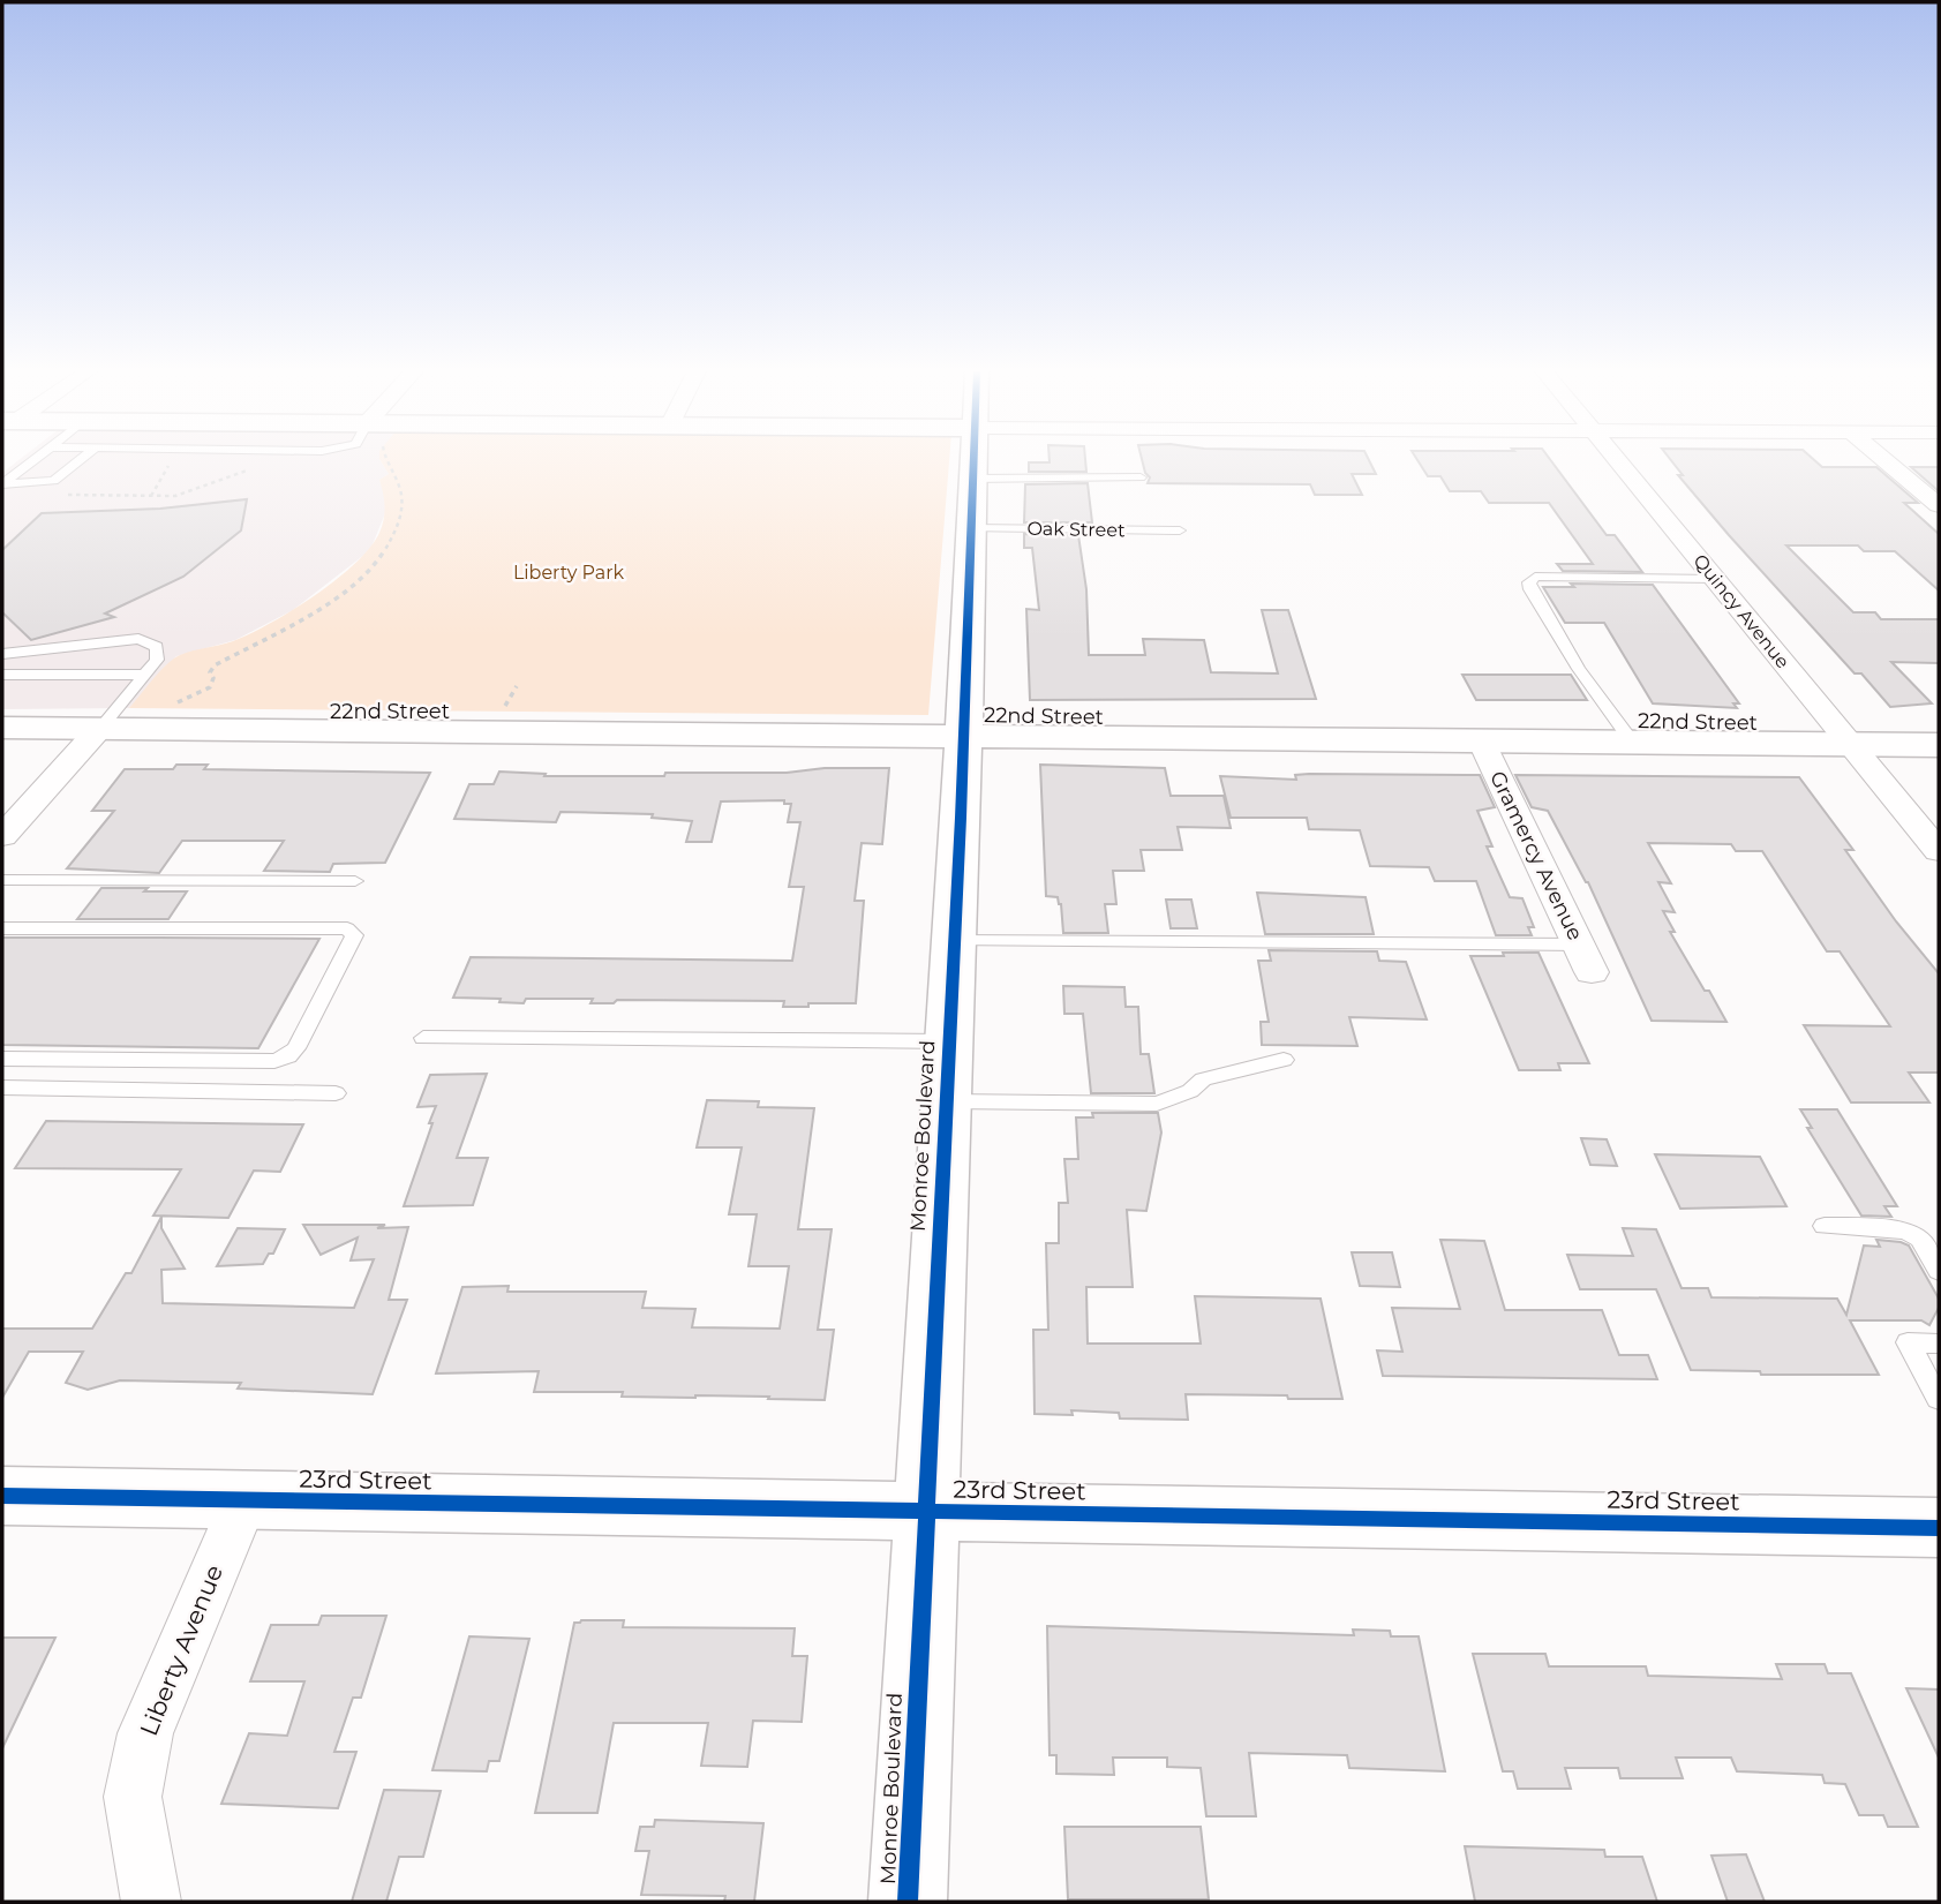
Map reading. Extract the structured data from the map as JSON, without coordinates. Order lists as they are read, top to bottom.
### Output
{
  "streets": {
    "street": [
      "Quincy Avenue",
      "22nd Street",
      "Gramercy Avenue",
      "Monroe Boulevard",
      "23rd Street",
      "Liberty Avenue"
    ],
    "lane": ["Oak Street"]
  },
  "crossings": [
    ["Oak Street", "Monroe Boulevard"],
    ["Quincy Avenue", "22nd Street"],
    ["22nd Street", "Gramercy Avenue"],
    ["22nd Street", "Monroe Boulevard"],
    ["Monroe Boulevard", "23rd Street"],
    ["23rd Street", "Liberty Avenue"]
  ],
  "parks": ["Liberty Park"]
}
